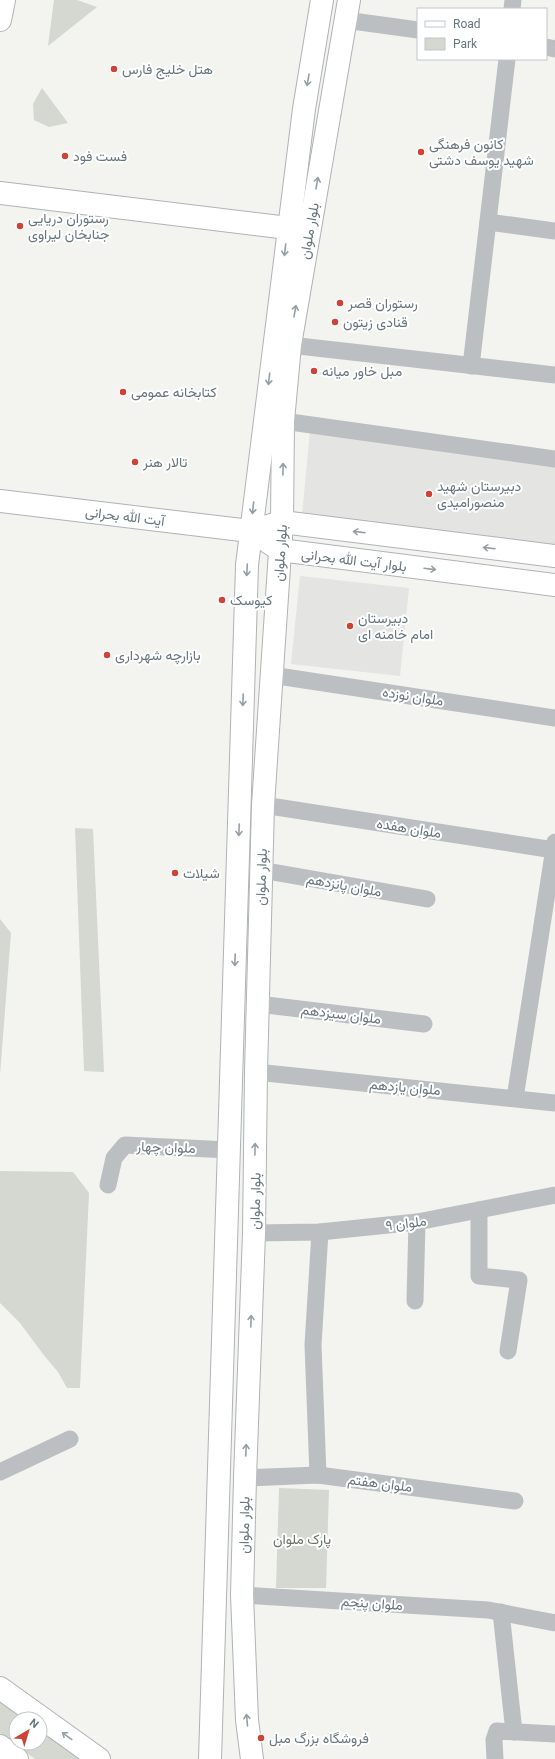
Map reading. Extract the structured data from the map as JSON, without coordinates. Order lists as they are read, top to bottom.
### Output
{
  "streets": {
    "main road": ["بلوار ملوان", "آیت الله بحرانی", "بلوار آیت الله بحرانی"],
    "street": [
      "ملوان نوزده",
      "ملوان هفده",
      "ملوان پانزدهم",
      "ملوان سیزدهم",
      "ملوان یازدهم",
      "ملوان چهار",
      "ملوان ۹",
      "ملوان هفتم",
      "ملوان پنجم"
    ]
  },
  "crossings": [
    ["بلوار ملوان", "آیت الله بحرانی"],
    ["بلوار ملوان", "بلوار آیت الله بحرانی"],
    ["بلوار ملوان", "ملوان نوزده"],
    ["بلوار ملوان", "ملوان هفده"],
    ["بلوار ملوان", "ملوان پانزدهم"],
    ["بلوار ملوان", "ملوان سیزدهم"],
    ["بلوار ملوان", "ملوان یازدهم"],
    ["بلوار ملوان", "ملوان چهار"],
    ["بلوار ملوان", "ملوان ۹"],
    ["بلوار ملوان", "ملوان هفتم"],
    ["بلوار ملوان", "ملوان پنجم"],
    ["آیت الله بحرانی", "بلوار آیت الله بحرانی"]
  ],
  "parks": ["پارک ملوان"],
  "places": [
    "هتل خلیج فارس",
    "کانون فرهنگی شهید یوسف دشتی",
    "فست فود",
    "رستوران دریایی جنابخان لیراوی",
    "رستوران قصر",
    "قنادى زیتون",
    "مبل خاور میانه",
    "کتابخانه عمومی",
    "تالار هنر",
    "دبیرستان شهید منصورامیدی",
    "کیوسک",
    "دبیرستان امام خامنه ای",
    "بازارچه شهرداری",
    "شیلات",
    "فروشگاه بزرگ مبل"
  ],
  "legend": ["Road", "Park"],
  "north": "top right"
}
